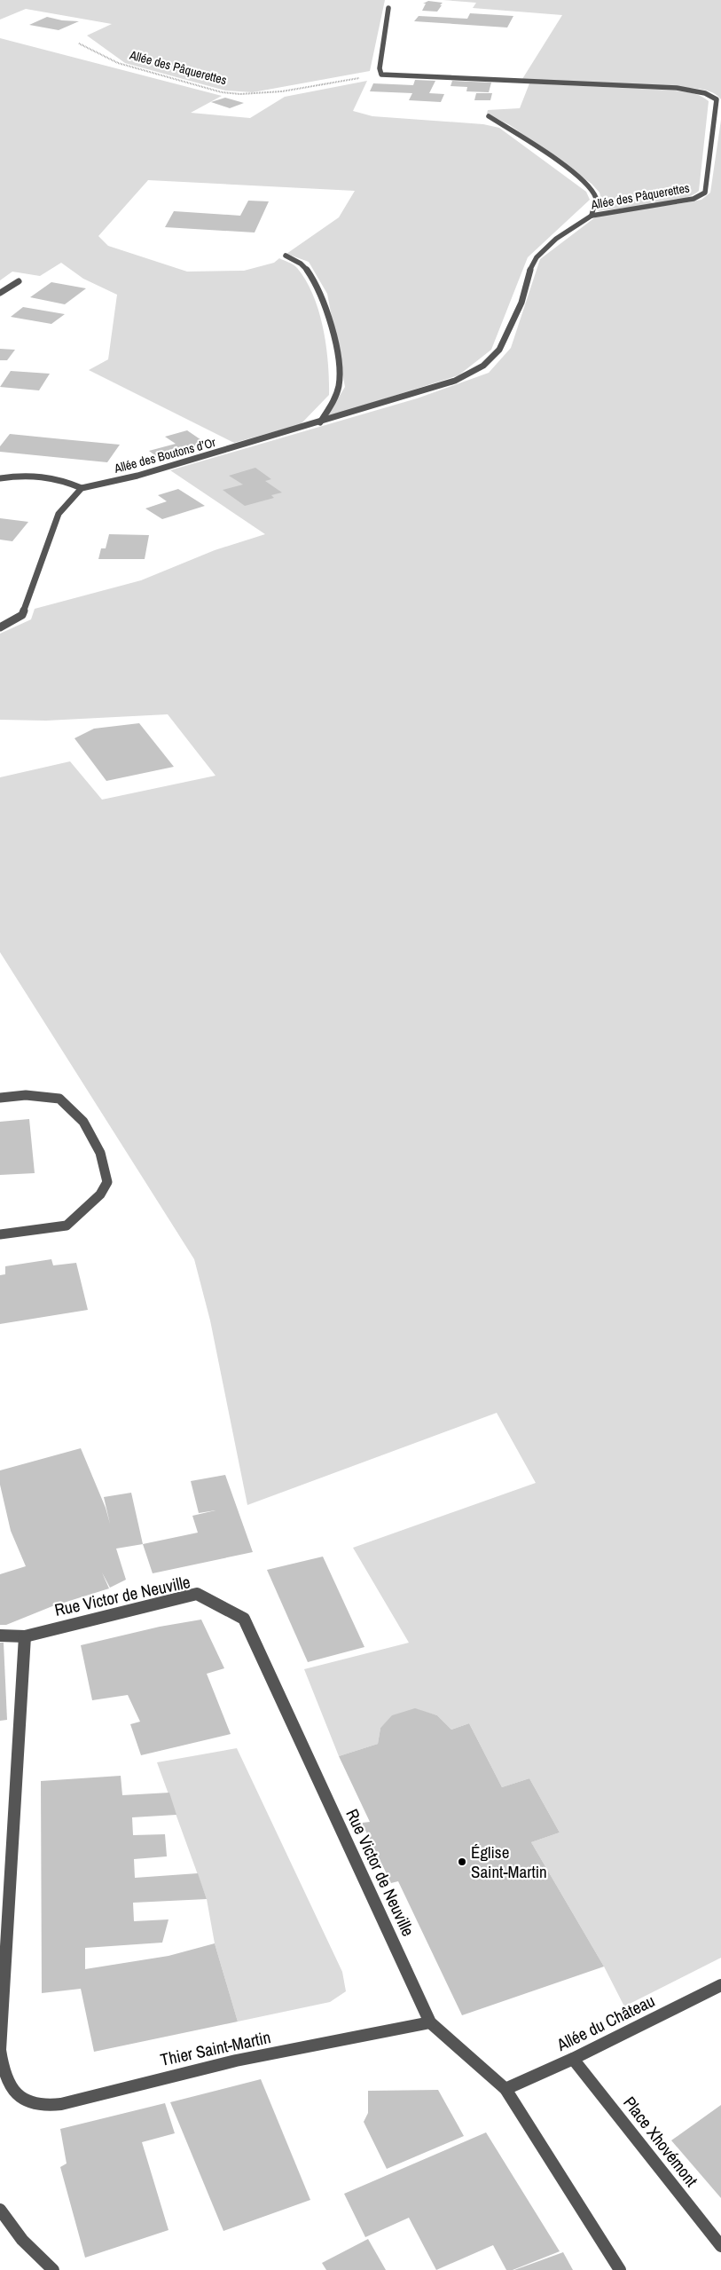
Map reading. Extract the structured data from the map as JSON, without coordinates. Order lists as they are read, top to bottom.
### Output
{
  "streets": {
    "street": [
      "Allée des Pâquerettes",
      "Allée des Boutons d’Or",
      "Rue Victor de Neuville",
      "Allée du Château",
      "Thier Saint-Martin",
      "Place Xhovémont"
    ]
  },
  "crossings": [
    ["Allée des Pâquerettes", "Allée des Boutons d’Or"],
    ["Rue Victor de Neuville", "Allée du Château"],
    ["Rue Victor de Neuville", "Thier Saint-Martin"],
    ["Allée du Château", "Place Xhovémont"]
  ],
  "places": ["Église Saint-Martin"]
}
